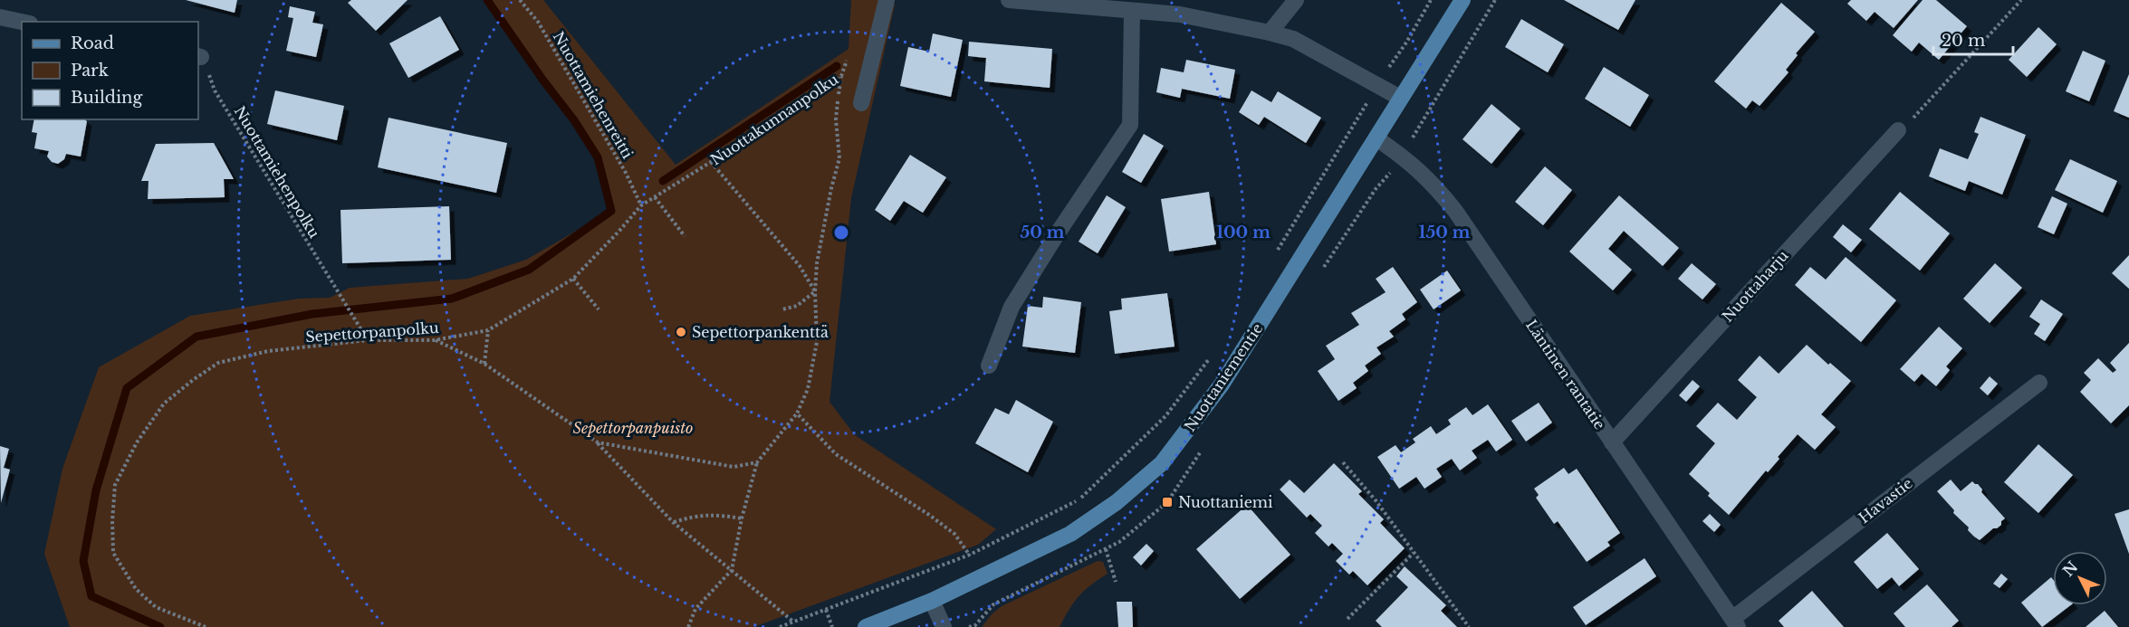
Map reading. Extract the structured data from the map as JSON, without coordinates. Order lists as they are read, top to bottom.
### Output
{
  "streets": {
    "main road": ["Nuottaniementie"],
    "street": ["Nuottaharju", "Läntinen rantatie", "Havastie"],
    "path": [
      "Nuottamiehenreitti",
      "Nuottakunnanpolku",
      "Nuottamiehenpolku",
      "Sepettorpanpolku"
    ]
  },
  "crossings": [
    ["Nuottamiehenreitti", "Nuottakunnanpolku"],
    ["Nuottamiehenreitti", "Sepettorpanpolku"],
    ["Nuottakunnanpolku", "Sepettorpanpolku"],
    ["Nuottamiehenpolku", "Sepettorpanpolku"],
    ["Nuottaharju", "Läntinen rantatie"],
    ["Läntinen rantatie", "Nuottaniementie"],
    ["Läntinen rantatie", "Havastie"]
  ],
  "parks": ["Sepettorpanpuisto"],
  "places": {
    "other": ["Sepettorpankenttä"],
    "transit": ["Nuottaniemi"]
  },
  "legend": ["Road", "Park", "Building"],
  "scale_bar": "20 m",
  "north": "top left",
  "rings": ["50 m", "100 m", "150 m"]
}
